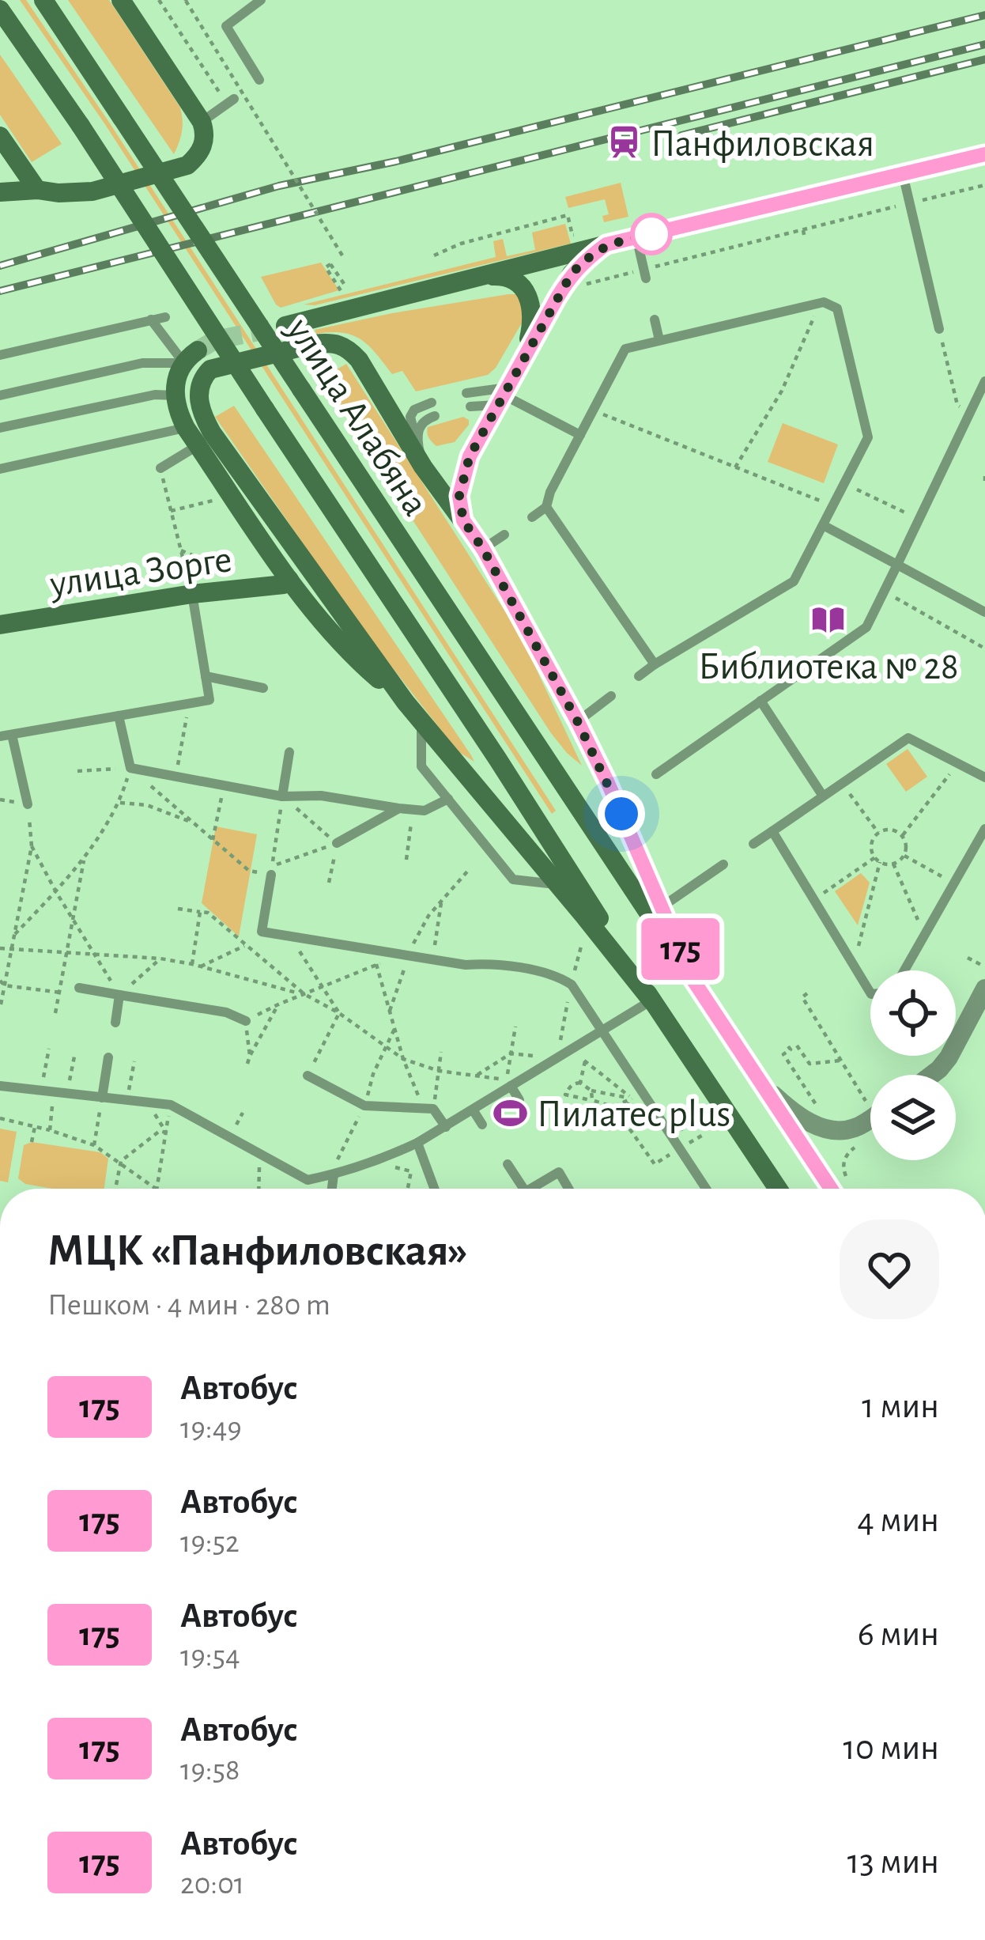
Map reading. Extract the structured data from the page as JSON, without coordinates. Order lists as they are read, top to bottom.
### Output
{
  "streets": {
    "main road": ["улица Алабяна", "улица Зорге"]
  },
  "places": {
    "station": ["Панфиловская"],
    "library": ["Библиотека № 28"],
    "sports": ["Пилатес plus"]
  },
  "lines": ["bus line 175"],
  "page": {
    "on_map": "175",
    "heading": ["МЦК «Панфиловская»", "Пешком · 4 мин · 280 m"],
    "list": [
      {
        "mark": "175",
        "name": "Автобус",
        "note": "19:49",
        "value": "1 мин"
      },
      {
        "mark": "175",
        "name": "Автобус",
        "note": "19:52",
        "value": "4 мин"
      },
      {
        "mark": "175",
        "name": "Автобус",
        "note": "19:54",
        "value": "6 мин"
      },
      {
        "mark": "175",
        "name": "Автобус",
        "note": "19:58",
        "value": "10 мин"
      },
      {
        "mark": "175",
        "name": "Автобус",
        "note": "20:01",
        "value": "13 мин"
      }
    ]
  }
}
